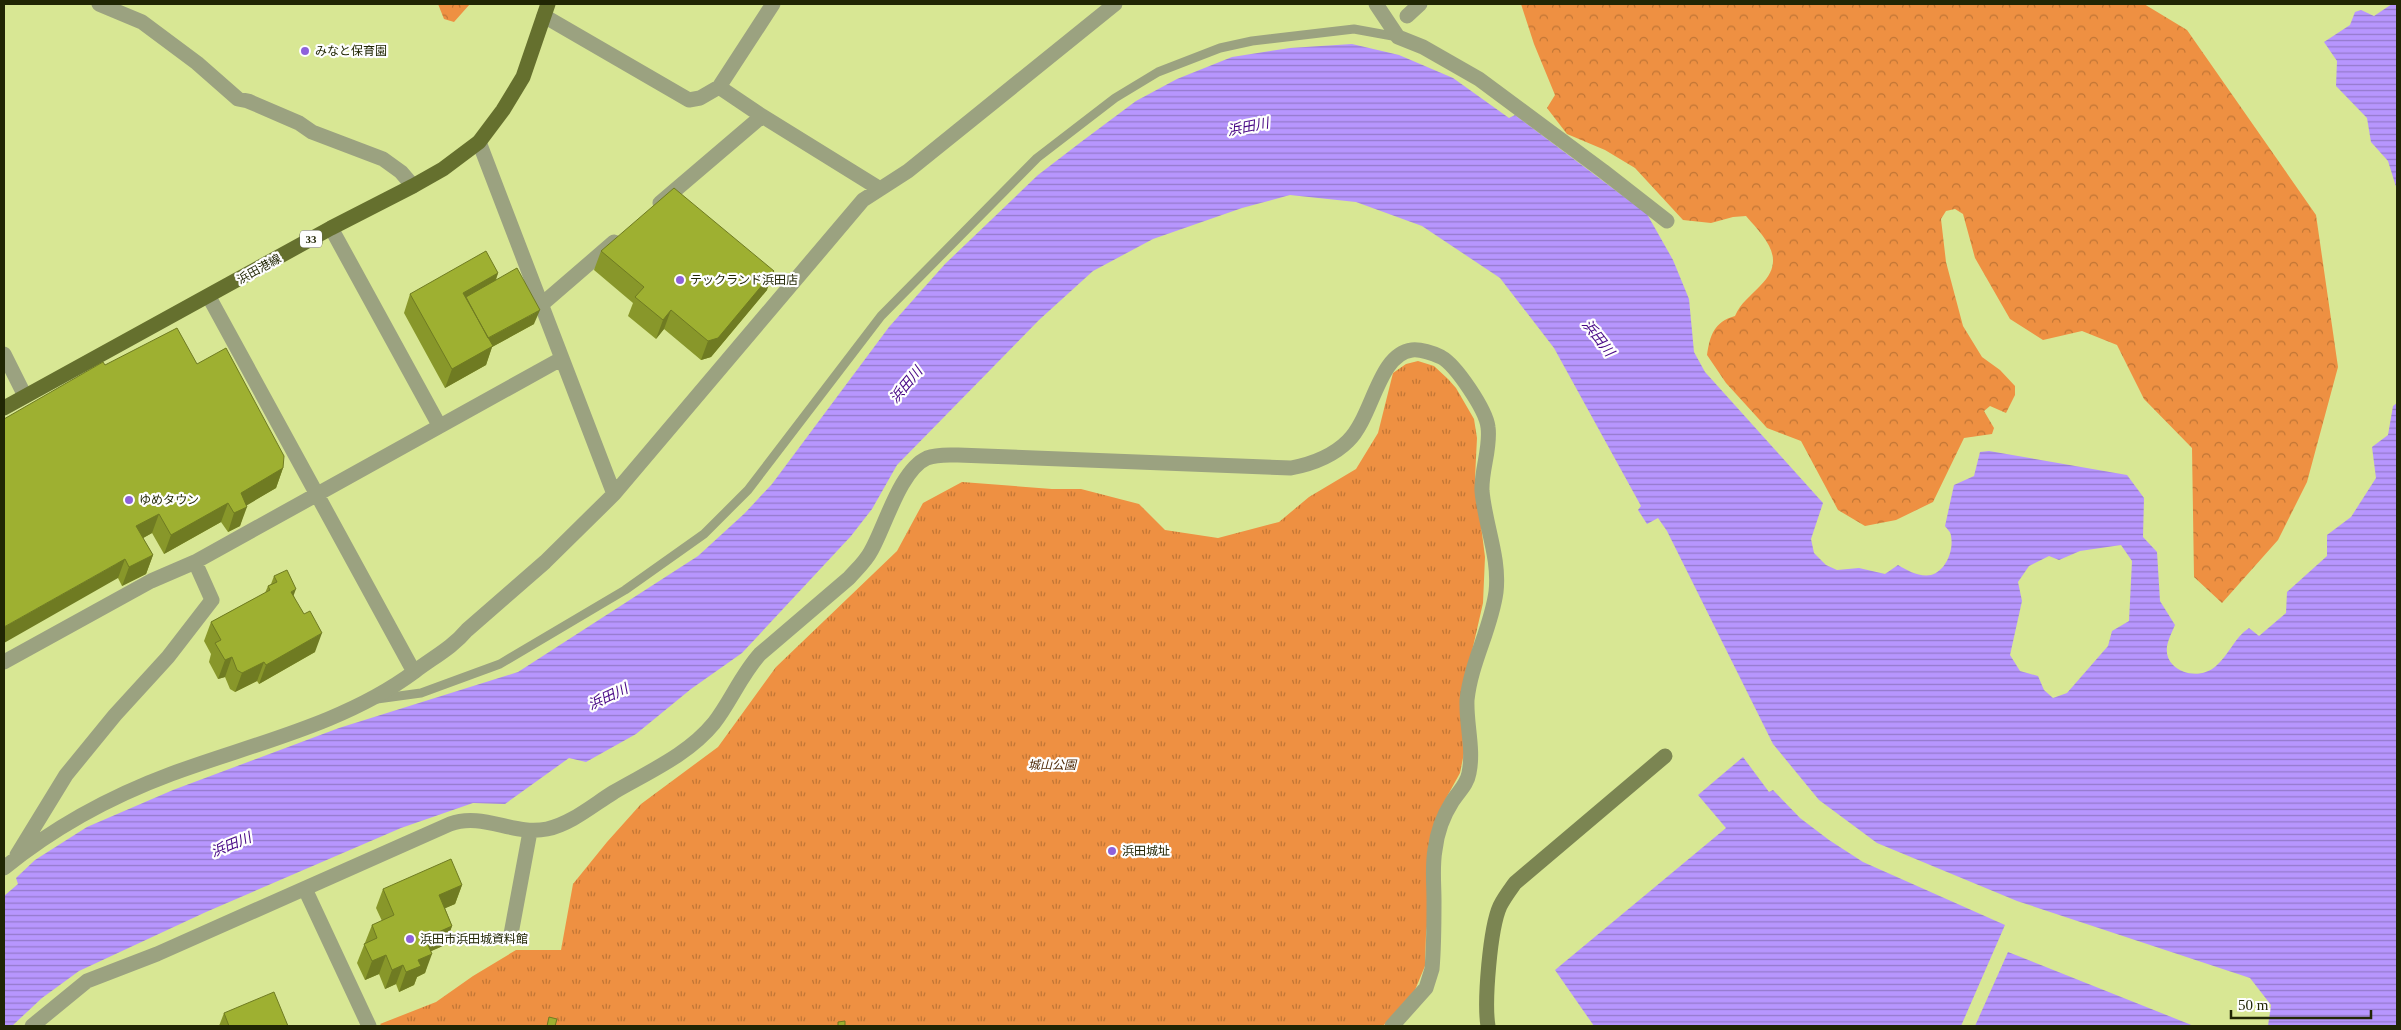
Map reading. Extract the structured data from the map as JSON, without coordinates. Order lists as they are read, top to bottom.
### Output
{
  "streets": {
    "main road": ["33", "浜田港線"]
  },
  "water": ["浜田川"],
  "parks": ["城山公園"],
  "places": [
    "みなと保育園",
    "テックランド浜田店",
    "ゆめタウン",
    "浜田城址",
    "浜田市浜田城資料館"
  ],
  "scale_bar": "50 m"
}
